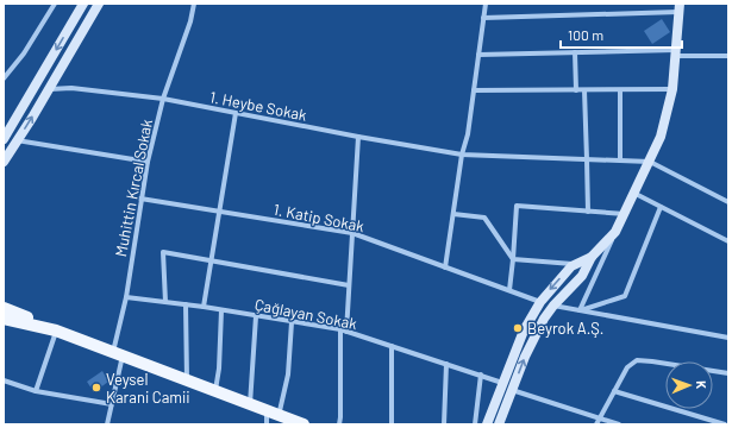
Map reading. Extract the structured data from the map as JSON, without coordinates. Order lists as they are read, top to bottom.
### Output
{
  "streets": {
    "street": [
      "1. Heybe Sokak",
      "Muhittin Kırcal Sokak",
      "1. Katip Sokak",
      "Çağlayan Sokak"
    ]
  },
  "crossings": [
    ["1. Heybe Sokak", "Muhittin Kırcal Sokak"],
    ["Muhittin Kırcal Sokak", "1. Katip Sokak"],
    ["Muhittin Kırcal Sokak", "Çağlayan Sokak"]
  ],
  "places": ["Beyrok A.Ş.", "Veysel Karani Camii"],
  "scale_bar": "100 m",
  "north": "right"
}
